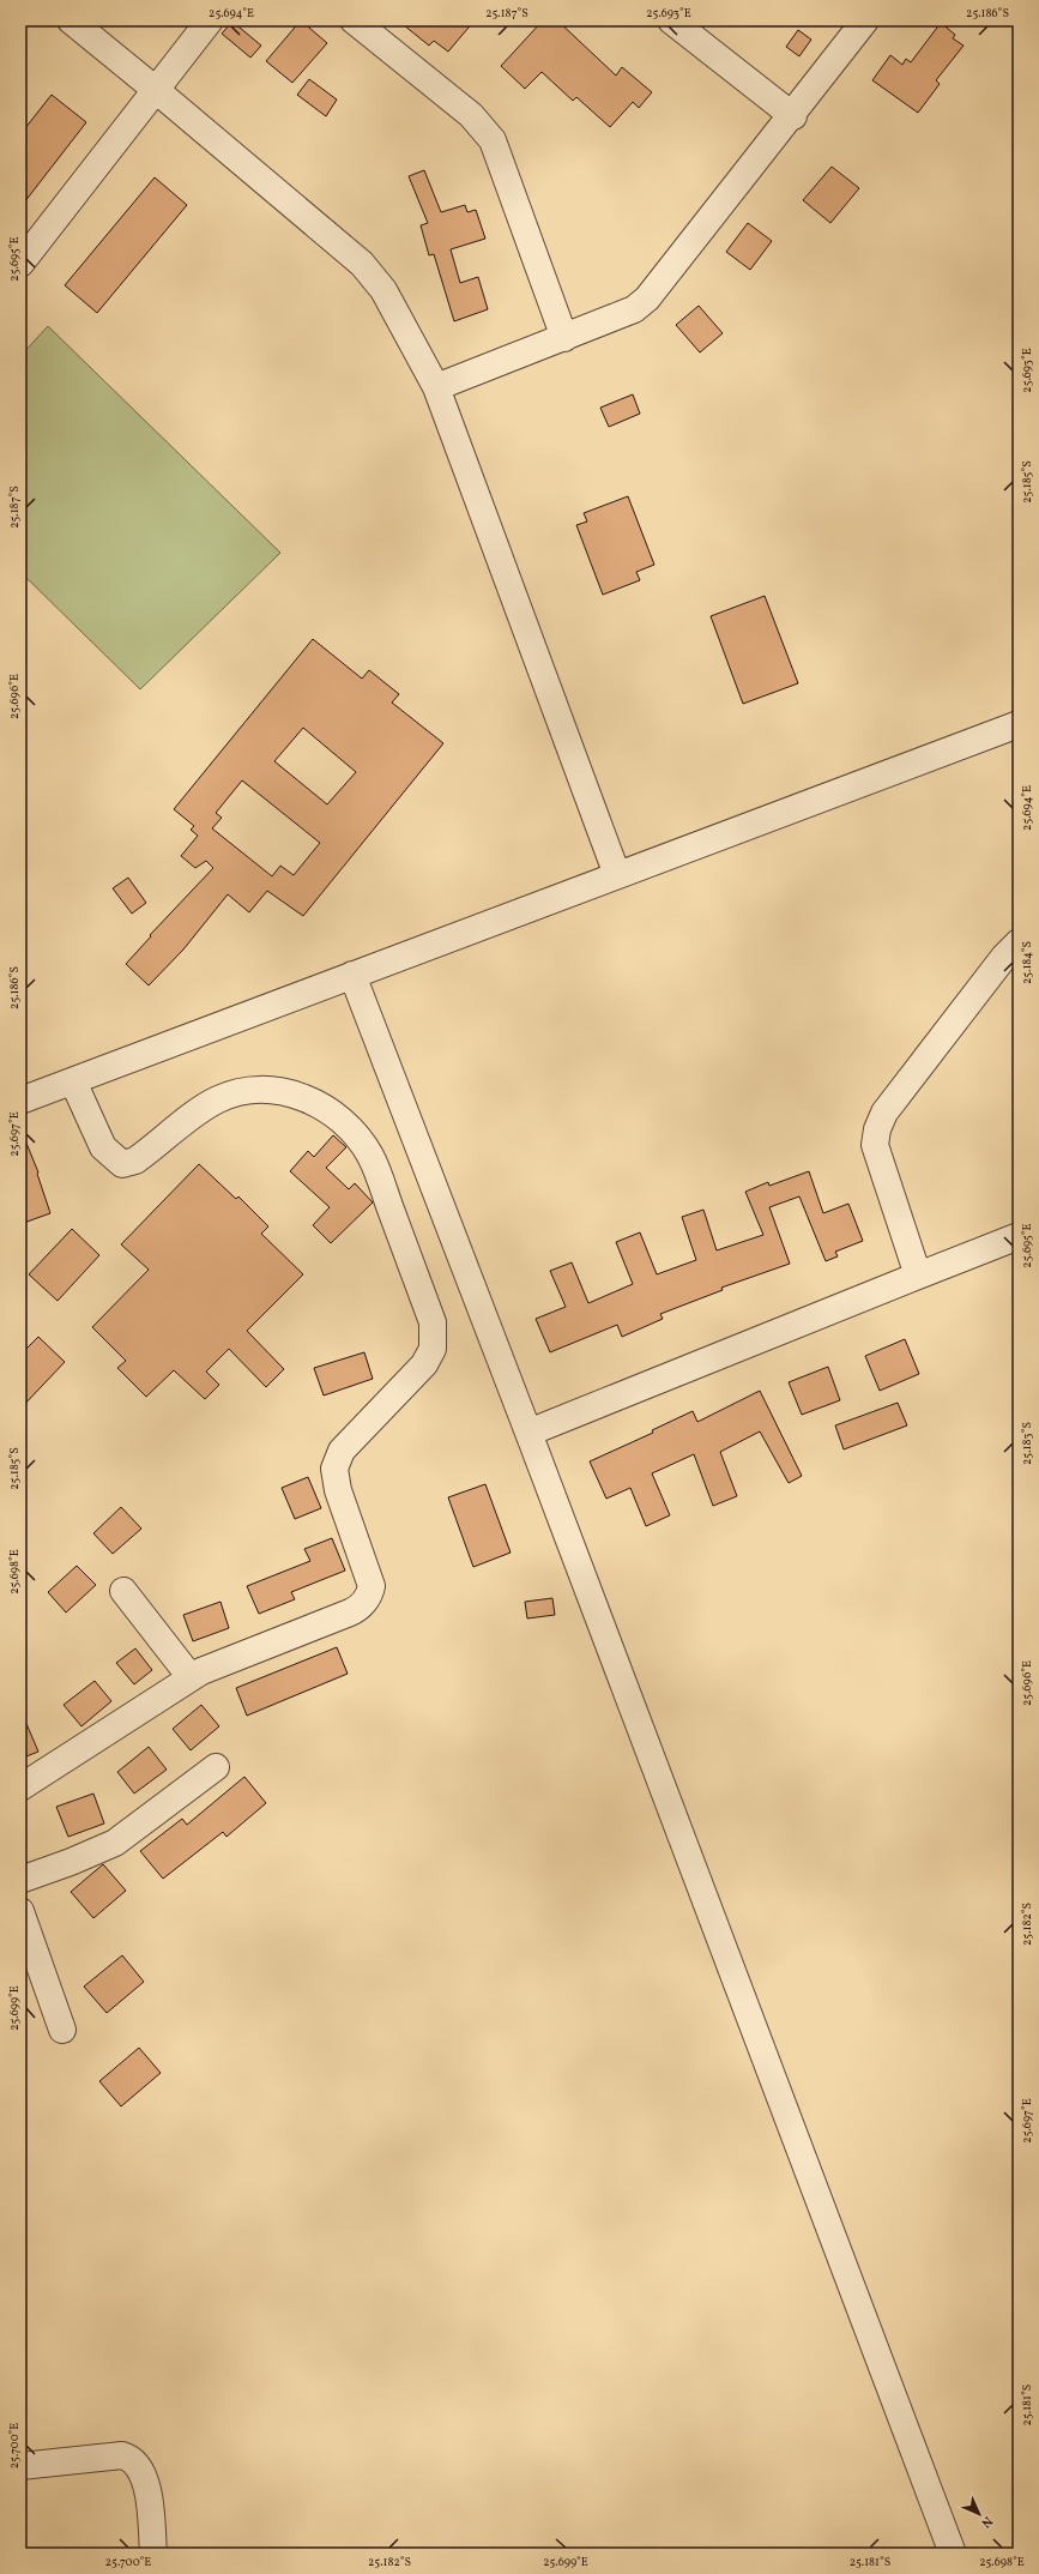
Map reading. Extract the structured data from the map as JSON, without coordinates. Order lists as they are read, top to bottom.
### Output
{
  "north": "bottom right",
  "coordinates": [
    "25.694°E",
    "25.187°S",
    "25.693°E",
    "25.186°S",
    "25.695°E",
    "25.185°S",
    "25.696°E",
    "25.184°S",
    "25.697°E",
    "25.183°S",
    "25.698°E",
    "25.182°S",
    "25.699°E",
    "25.181°S",
    "25.700°E"
  ]
}
